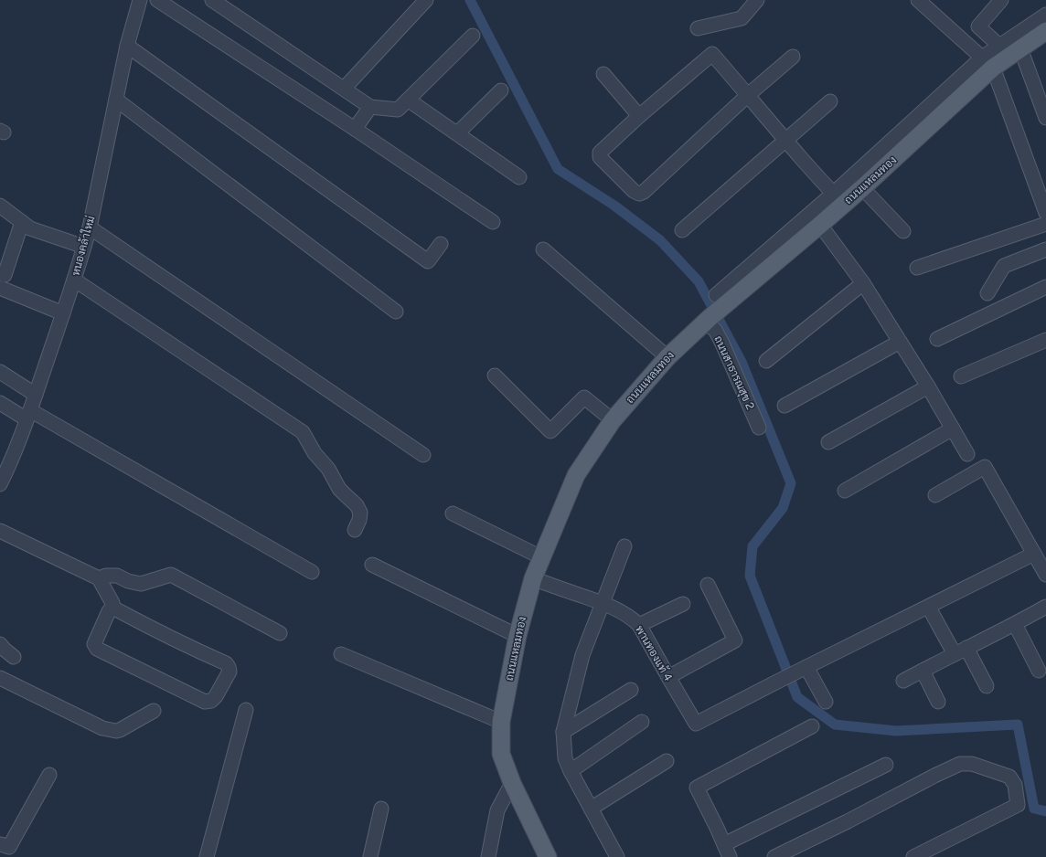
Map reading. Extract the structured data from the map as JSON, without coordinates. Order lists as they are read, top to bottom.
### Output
{
  "streets": {
    "main road": ["ถนนแหลมทอง"],
    "street": ["หนองคล้าใหม่", "ถนนสาธารณสุข 2", "พานทองแท้ 4"]
  },
  "crossings": [
    ["ถนนแหลมทอง", "ถนนสาธารณสุข 2"],
    ["ถนนแหลมทอง", "พานทองแท้ 4"]
  ]
}
